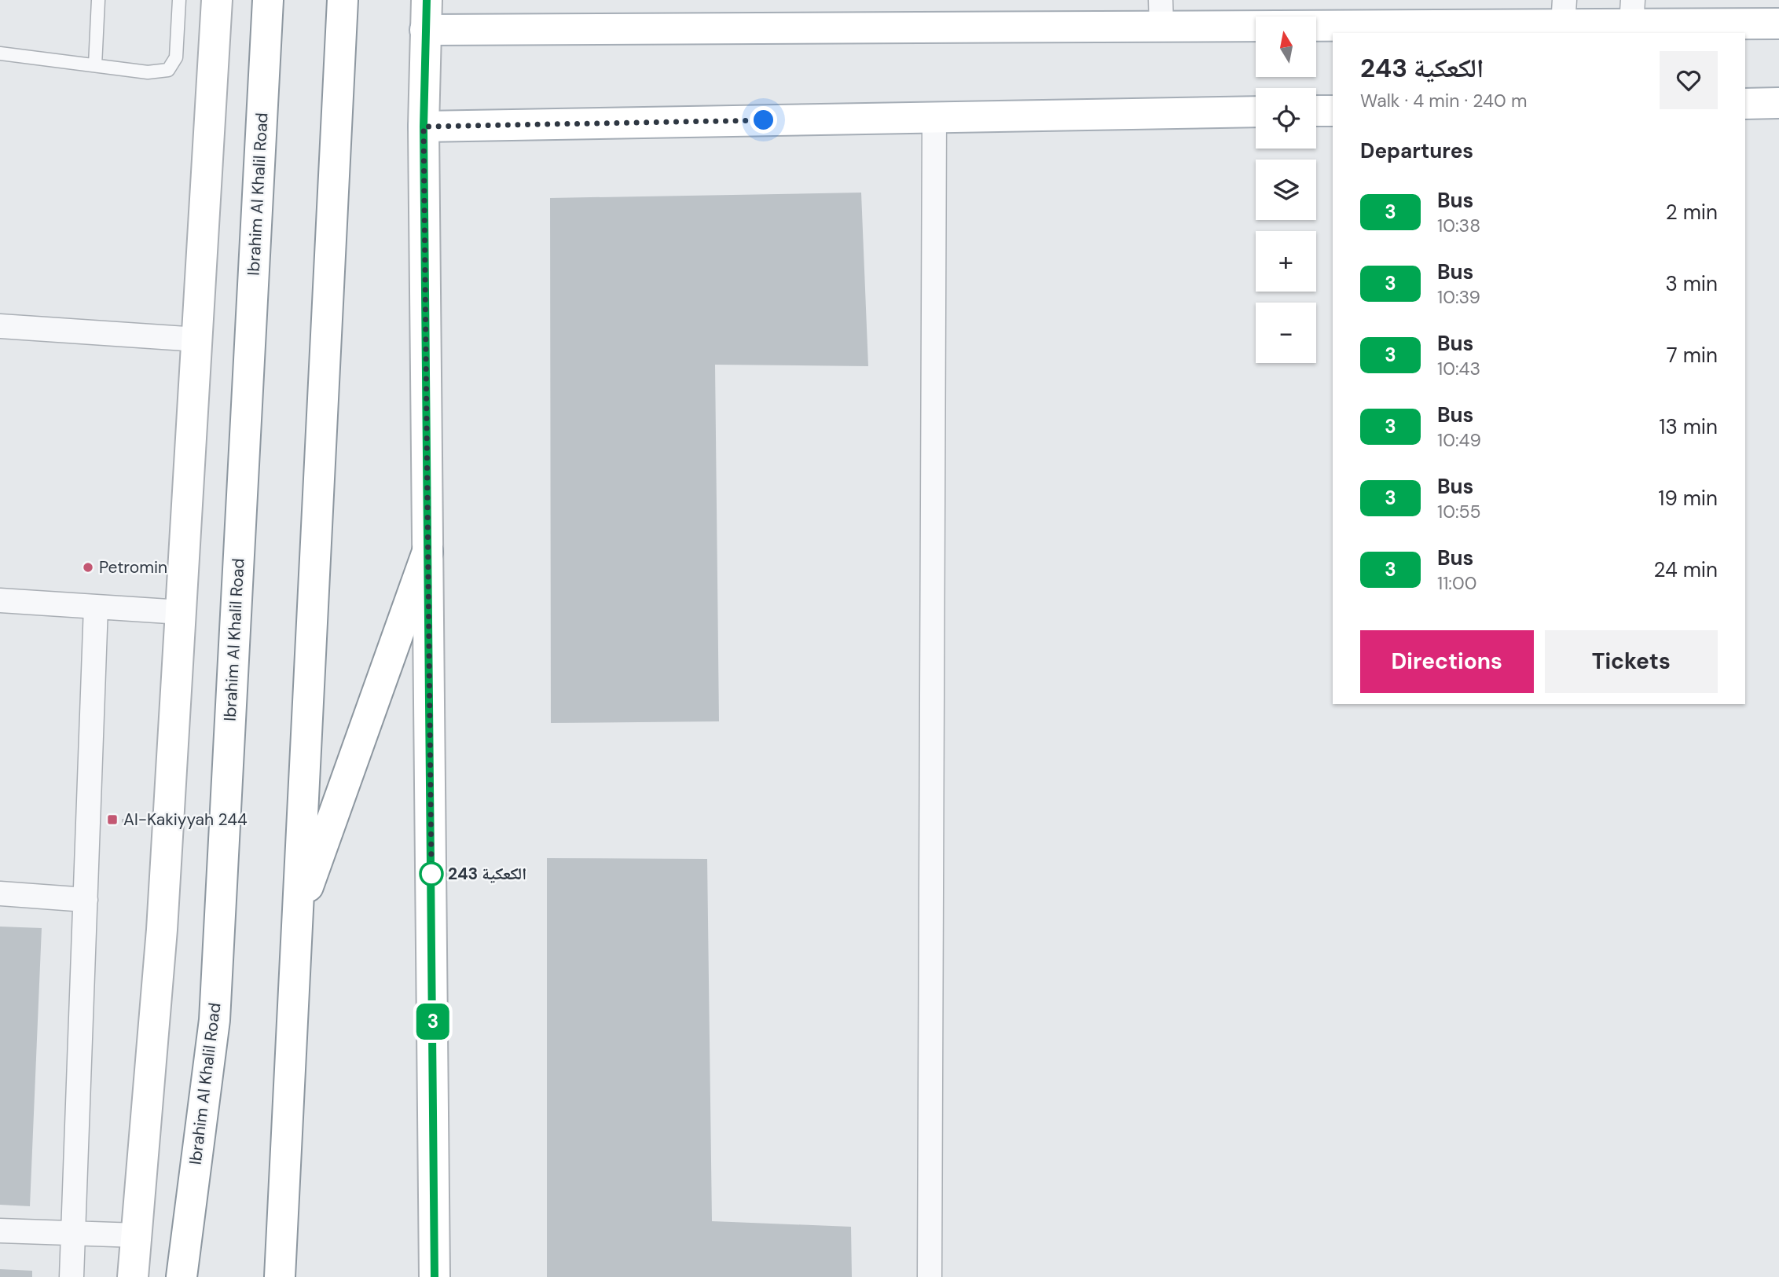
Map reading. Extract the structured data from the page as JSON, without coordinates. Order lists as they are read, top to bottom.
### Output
{
  "streets": {
    "main road": ["Ibrahim Al Khalil Road"]
  },
  "places": {
    "other": ["Petromin", "الكعكية 243"],
    "transit": ["Al-Kakiyyah 244"]
  },
  "lines": ["bus line 3"],
  "north": "top",
  "page": {
    "on_map": "3",
    "map_buttons": ["+", "−"],
    "heading": [
      ["الكعكية 243", "Walk · 4 min · 240 m"],
      "Departures"
    ],
    "list": [
      {
        "mark": "3",
        "name": "Bus",
        "note": "10:38",
        "value": "2 min"
      },
      {
        "mark": "3",
        "name": "Bus",
        "note": "10:39",
        "value": "3 min"
      },
      {
        "mark": "3",
        "name": "Bus",
        "note": "10:43",
        "value": "7 min"
      },
      {
        "mark": "3",
        "name": "Bus",
        "note": "10:49",
        "value": "13 min"
      },
      {
        "mark": "3",
        "name": "Bus",
        "note": "10:55",
        "value": "19 min"
      },
      {
        "mark": "3",
        "name": "Bus",
        "note": "11:00",
        "value": "24 min"
      }
    ],
    "buttons": ["Directions", "Tickets"]
  }
}
